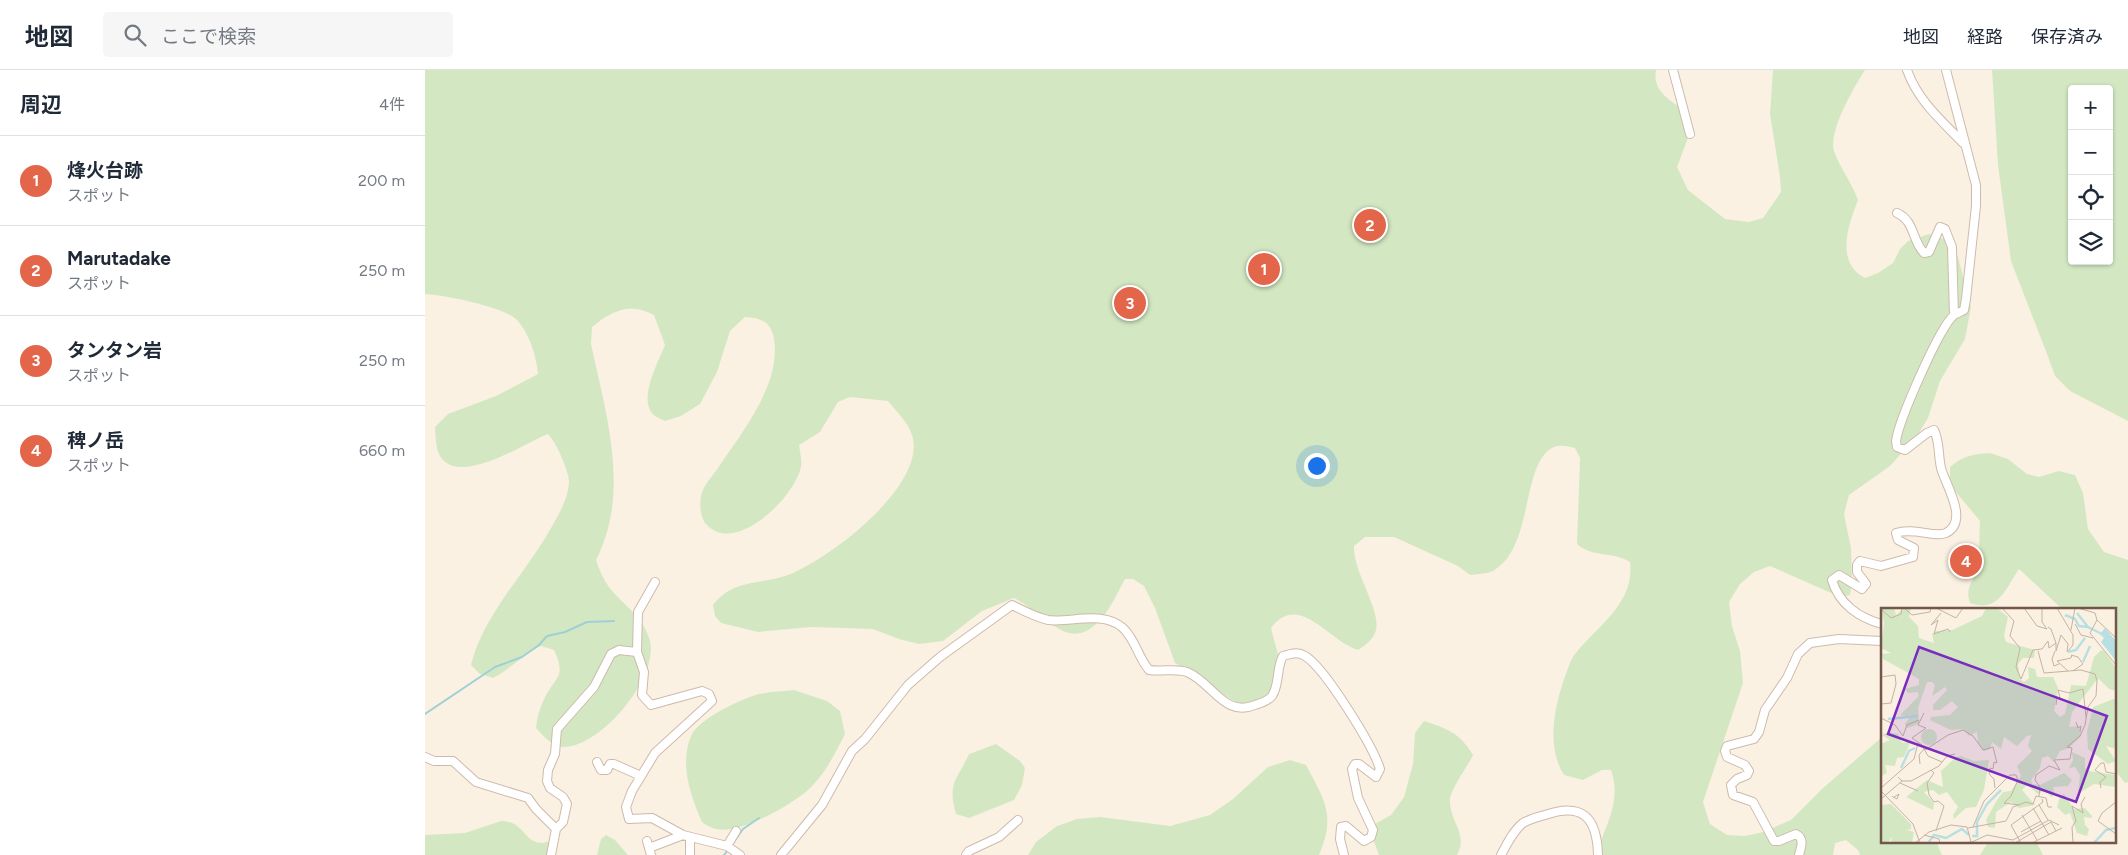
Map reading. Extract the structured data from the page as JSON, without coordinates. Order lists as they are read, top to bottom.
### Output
{
  "page": {
    "header": "地図",
    "search": "ここで検索",
    "nav": ["地図", "経路", "保存済み"],
    "heading": ["周辺", "4件"],
    "map_buttons": ["+", "−"],
    "list": [
      {
        "mark": "1",
        "name": "烽火台跡",
        "note": "スポット",
        "value": "200 m"
      },
      {
        "mark": "2",
        "name": "Marutadake",
        "note": "スポット",
        "value": "250 m"
      },
      {
        "mark": "3",
        "name": "タンタン岩",
        "note": "スポット",
        "value": "250 m"
      },
      {
        "mark": "4",
        "name": "稗ノ岳",
        "note": "スポット",
        "value": "660 m"
      }
    ],
    "pins": [
      "2",
      "1",
      "3",
      "4"
    ]
  }
}
